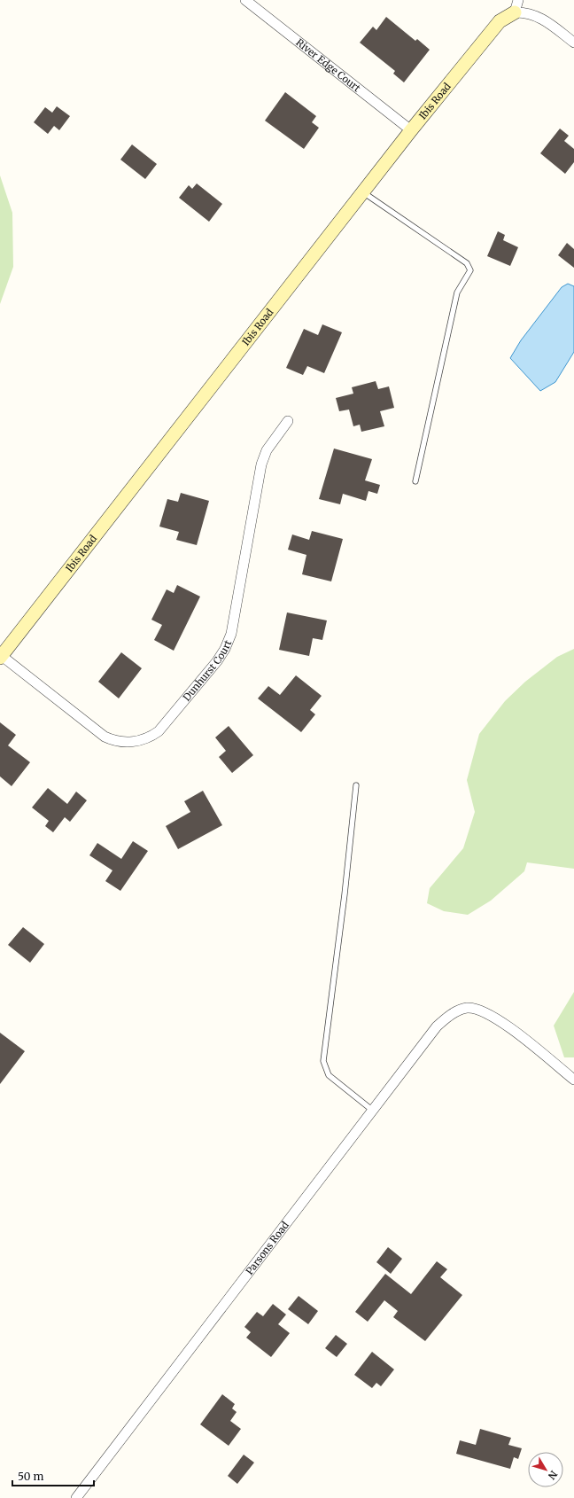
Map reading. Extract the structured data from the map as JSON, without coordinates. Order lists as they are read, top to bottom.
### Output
{
  "streets": {
    "street": [
      "River Edge Court",
      "Ibis Road",
      "Dunhurst Court",
      "Parsons Road"
    ]
  },
  "crossings": [
    ["River Edge Court", "Ibis Road"],
    ["Ibis Road", "Dunhurst Court"]
  ],
  "scale_bar": "50 m",
  "north": "bottom right"
}
